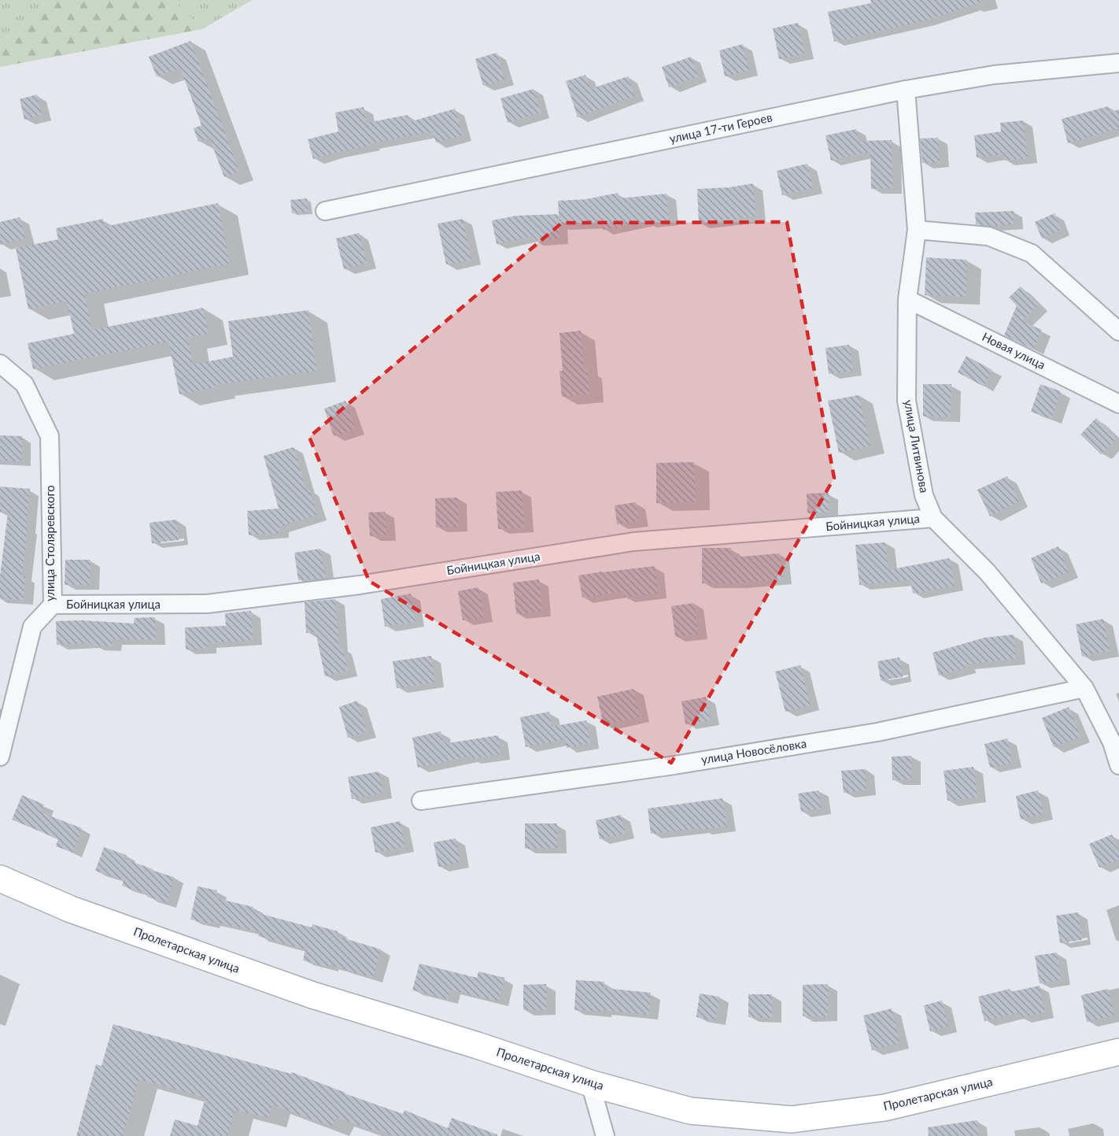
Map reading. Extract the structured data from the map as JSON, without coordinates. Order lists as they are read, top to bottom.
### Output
{
  "streets": {
    "main road": ["Пролетарская улица"],
    "street": [
      "улица 17-ти Героев",
      "Новая улица",
      "улица Литвинова",
      "Бойницкая улица",
      "улица Столяревского",
      "улица Новосёловка"
    ]
  },
  "crossings": [
    ["улица 17-ти Героев", "улица Литвинова"],
    ["Новая улица", "улица Литвинова"],
    ["улица Литвинова", "Бойницкая улица"],
    ["улица Литвинова", "улица Новосёловка"],
    ["Бойницкая улица", "улица Столяревского"]
  ]
}
